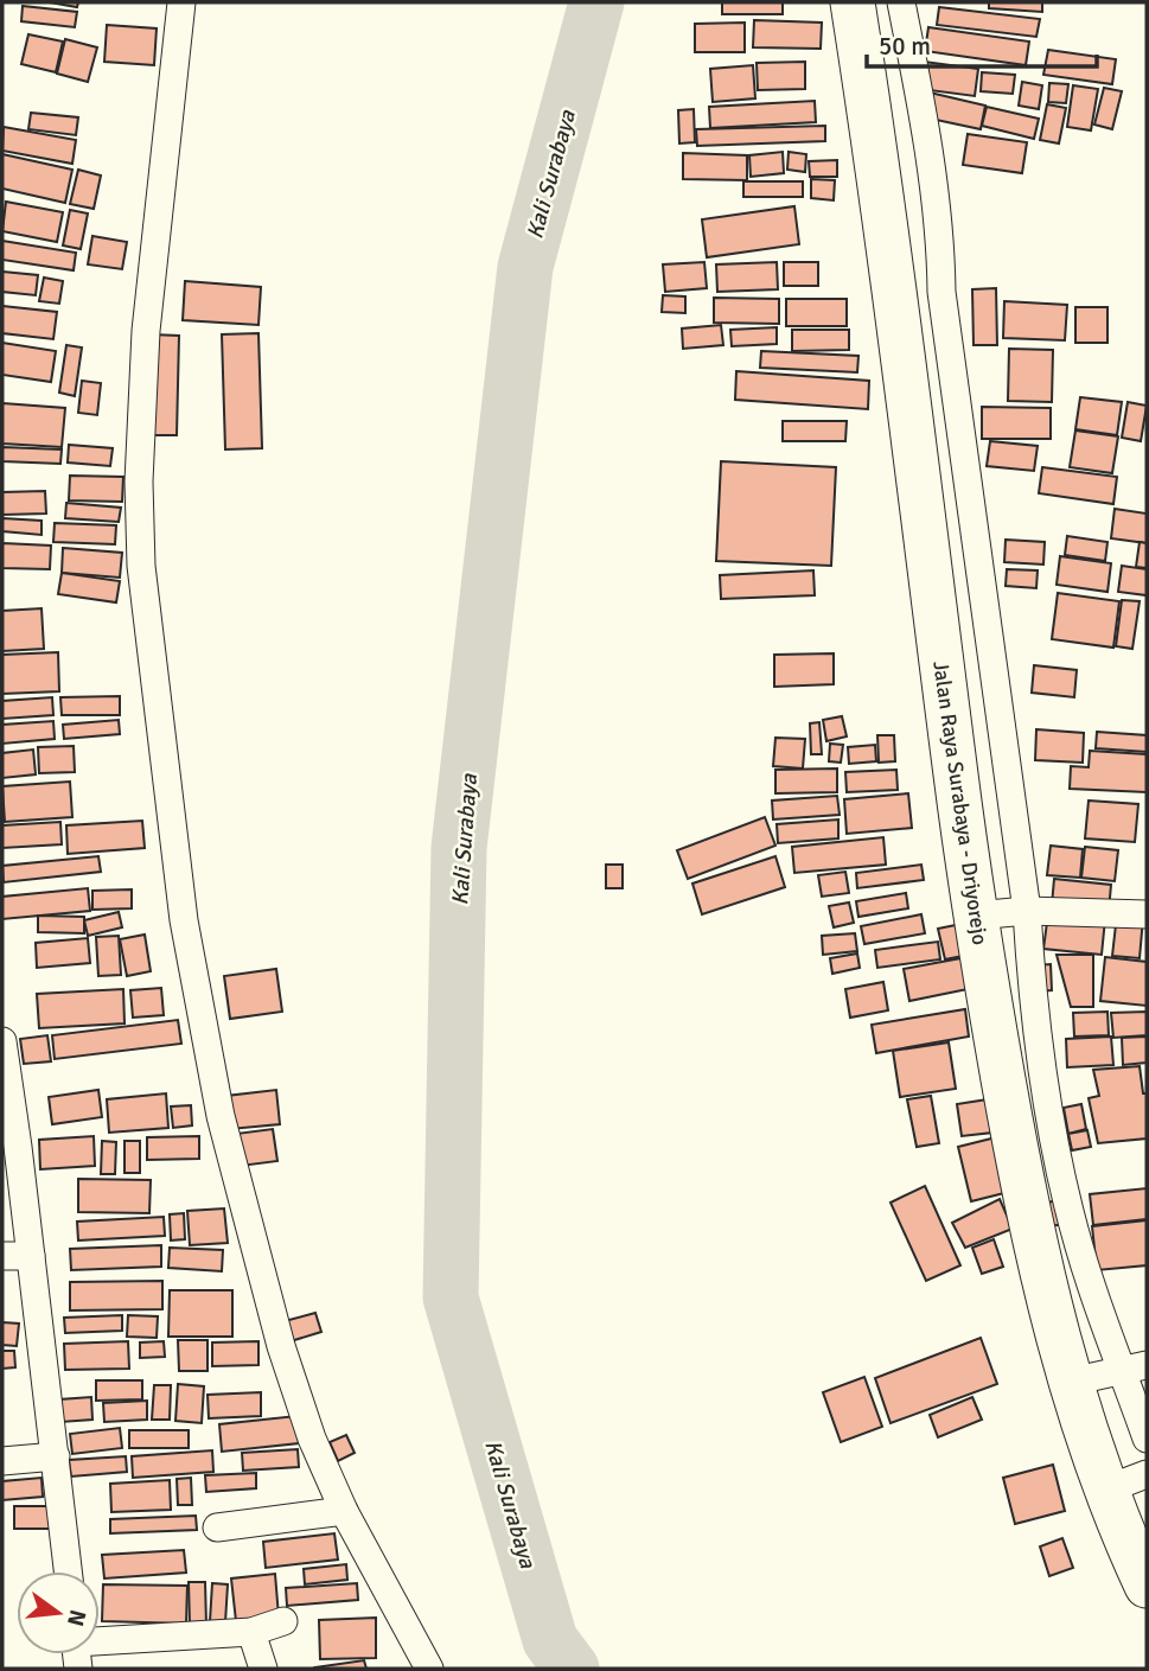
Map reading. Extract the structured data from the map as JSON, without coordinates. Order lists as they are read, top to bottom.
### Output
{
  "streets": {
    "main road": ["Jalan Raya Surabaya - Driyorejo"]
  },
  "water": ["Kali Surabaya"],
  "scale_bar": "50 m",
  "north": "right"
}
